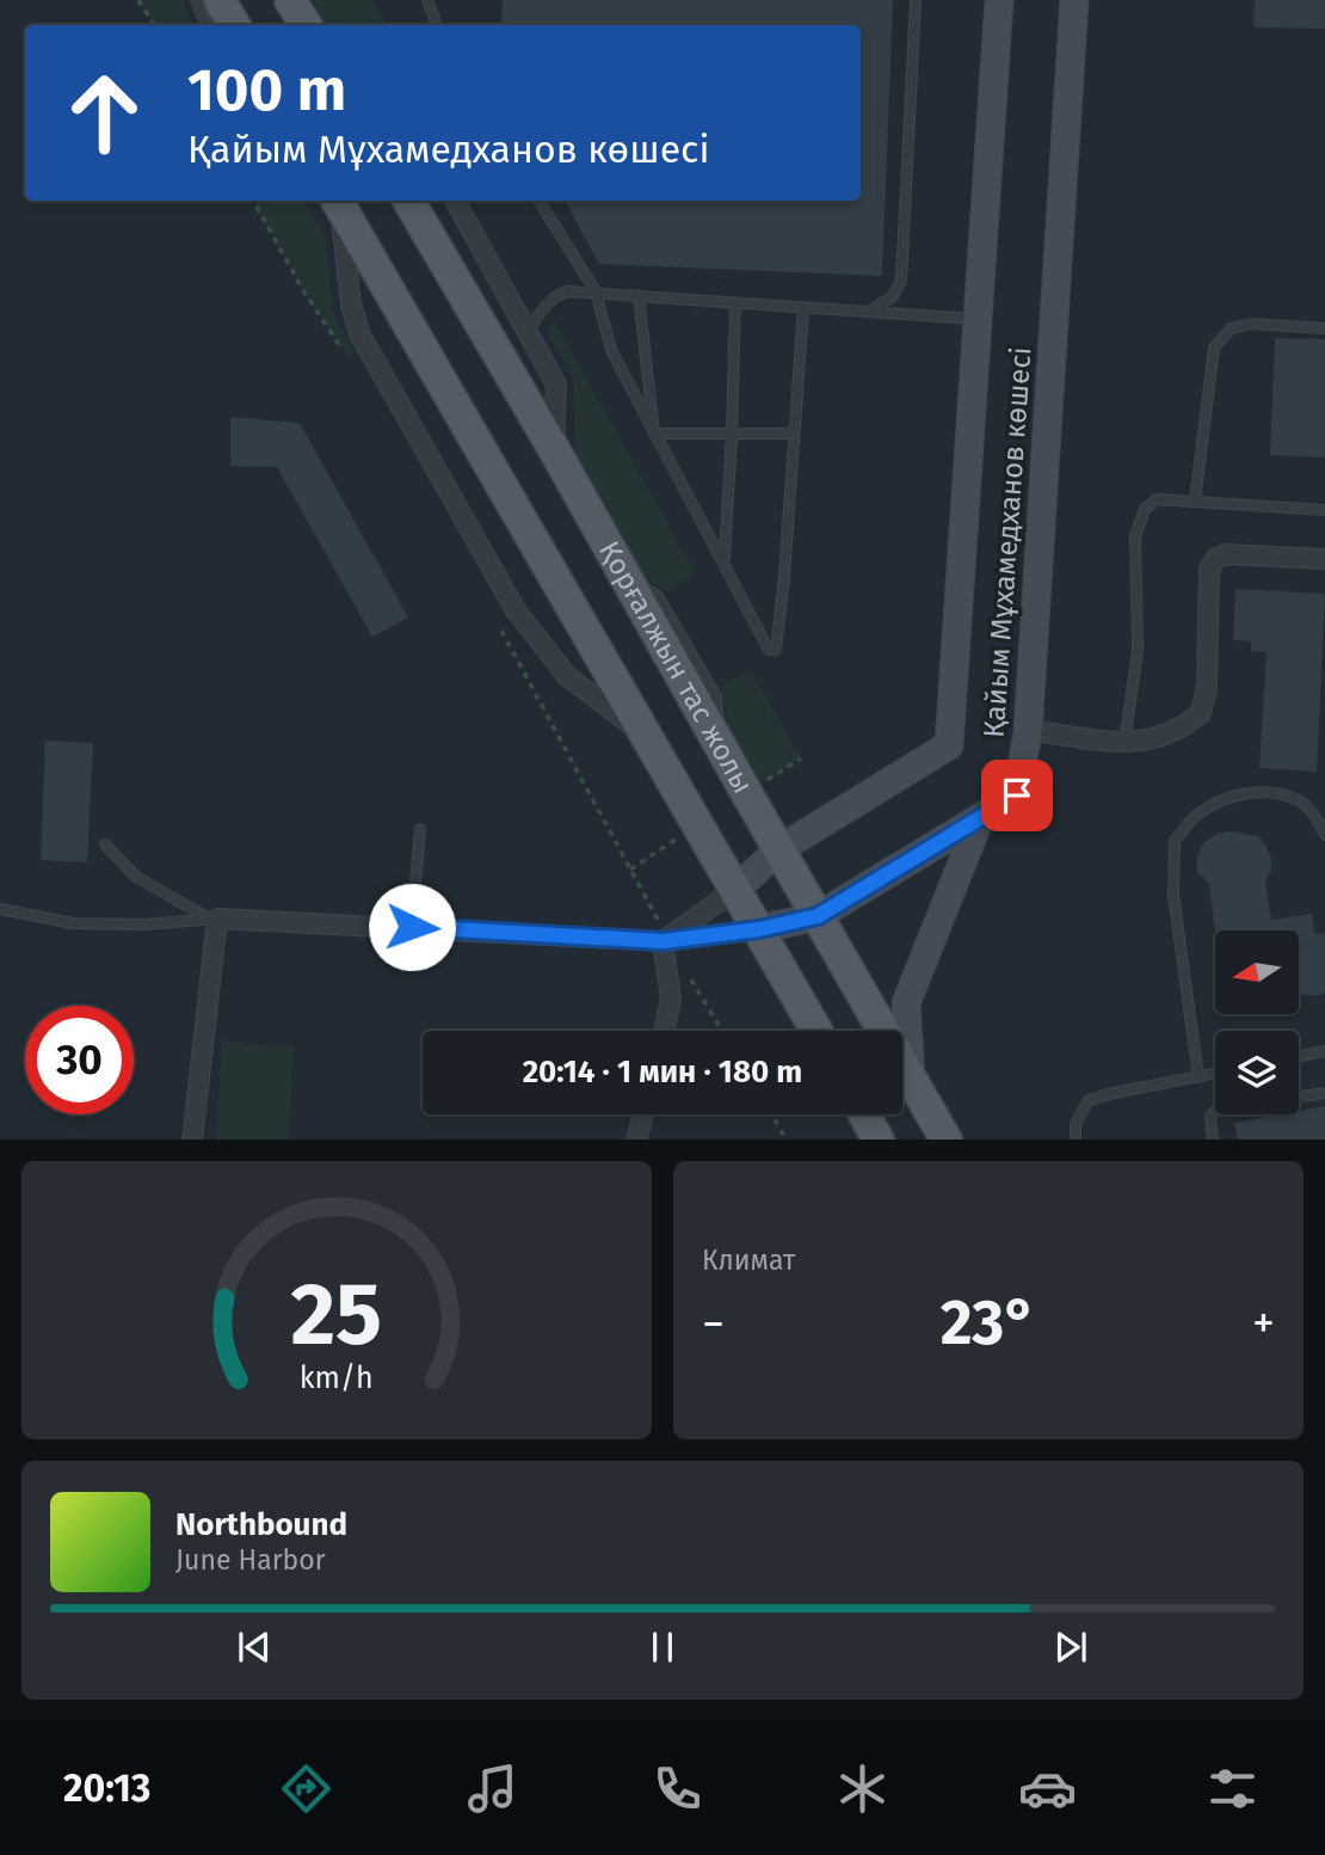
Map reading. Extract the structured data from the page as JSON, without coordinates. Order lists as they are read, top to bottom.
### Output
{
  "streets": {
    "main road": ["Қайым Мұхамедханов көшесі", "Қорғалжын тас жолы"]
  },
  "crossings": [
    ["Қайым Мұхамедханов көшесі", "Қорғалжын тас жолы"]
  ],
  "north": "left",
  "page": {
    "turn": ["100 m", "Қайым Мұхамедханов көшесі"],
    "limit": "30",
    "trip": "20:14 · 1 мин · 180 m",
    "tile": "Климат",
    "heat": ["−", "23°", "+"],
    "song": ["Northbound", "June Harbor"],
    "tabs": "20:13",
    "gauge": ["25", "km/h"]
  }
}
